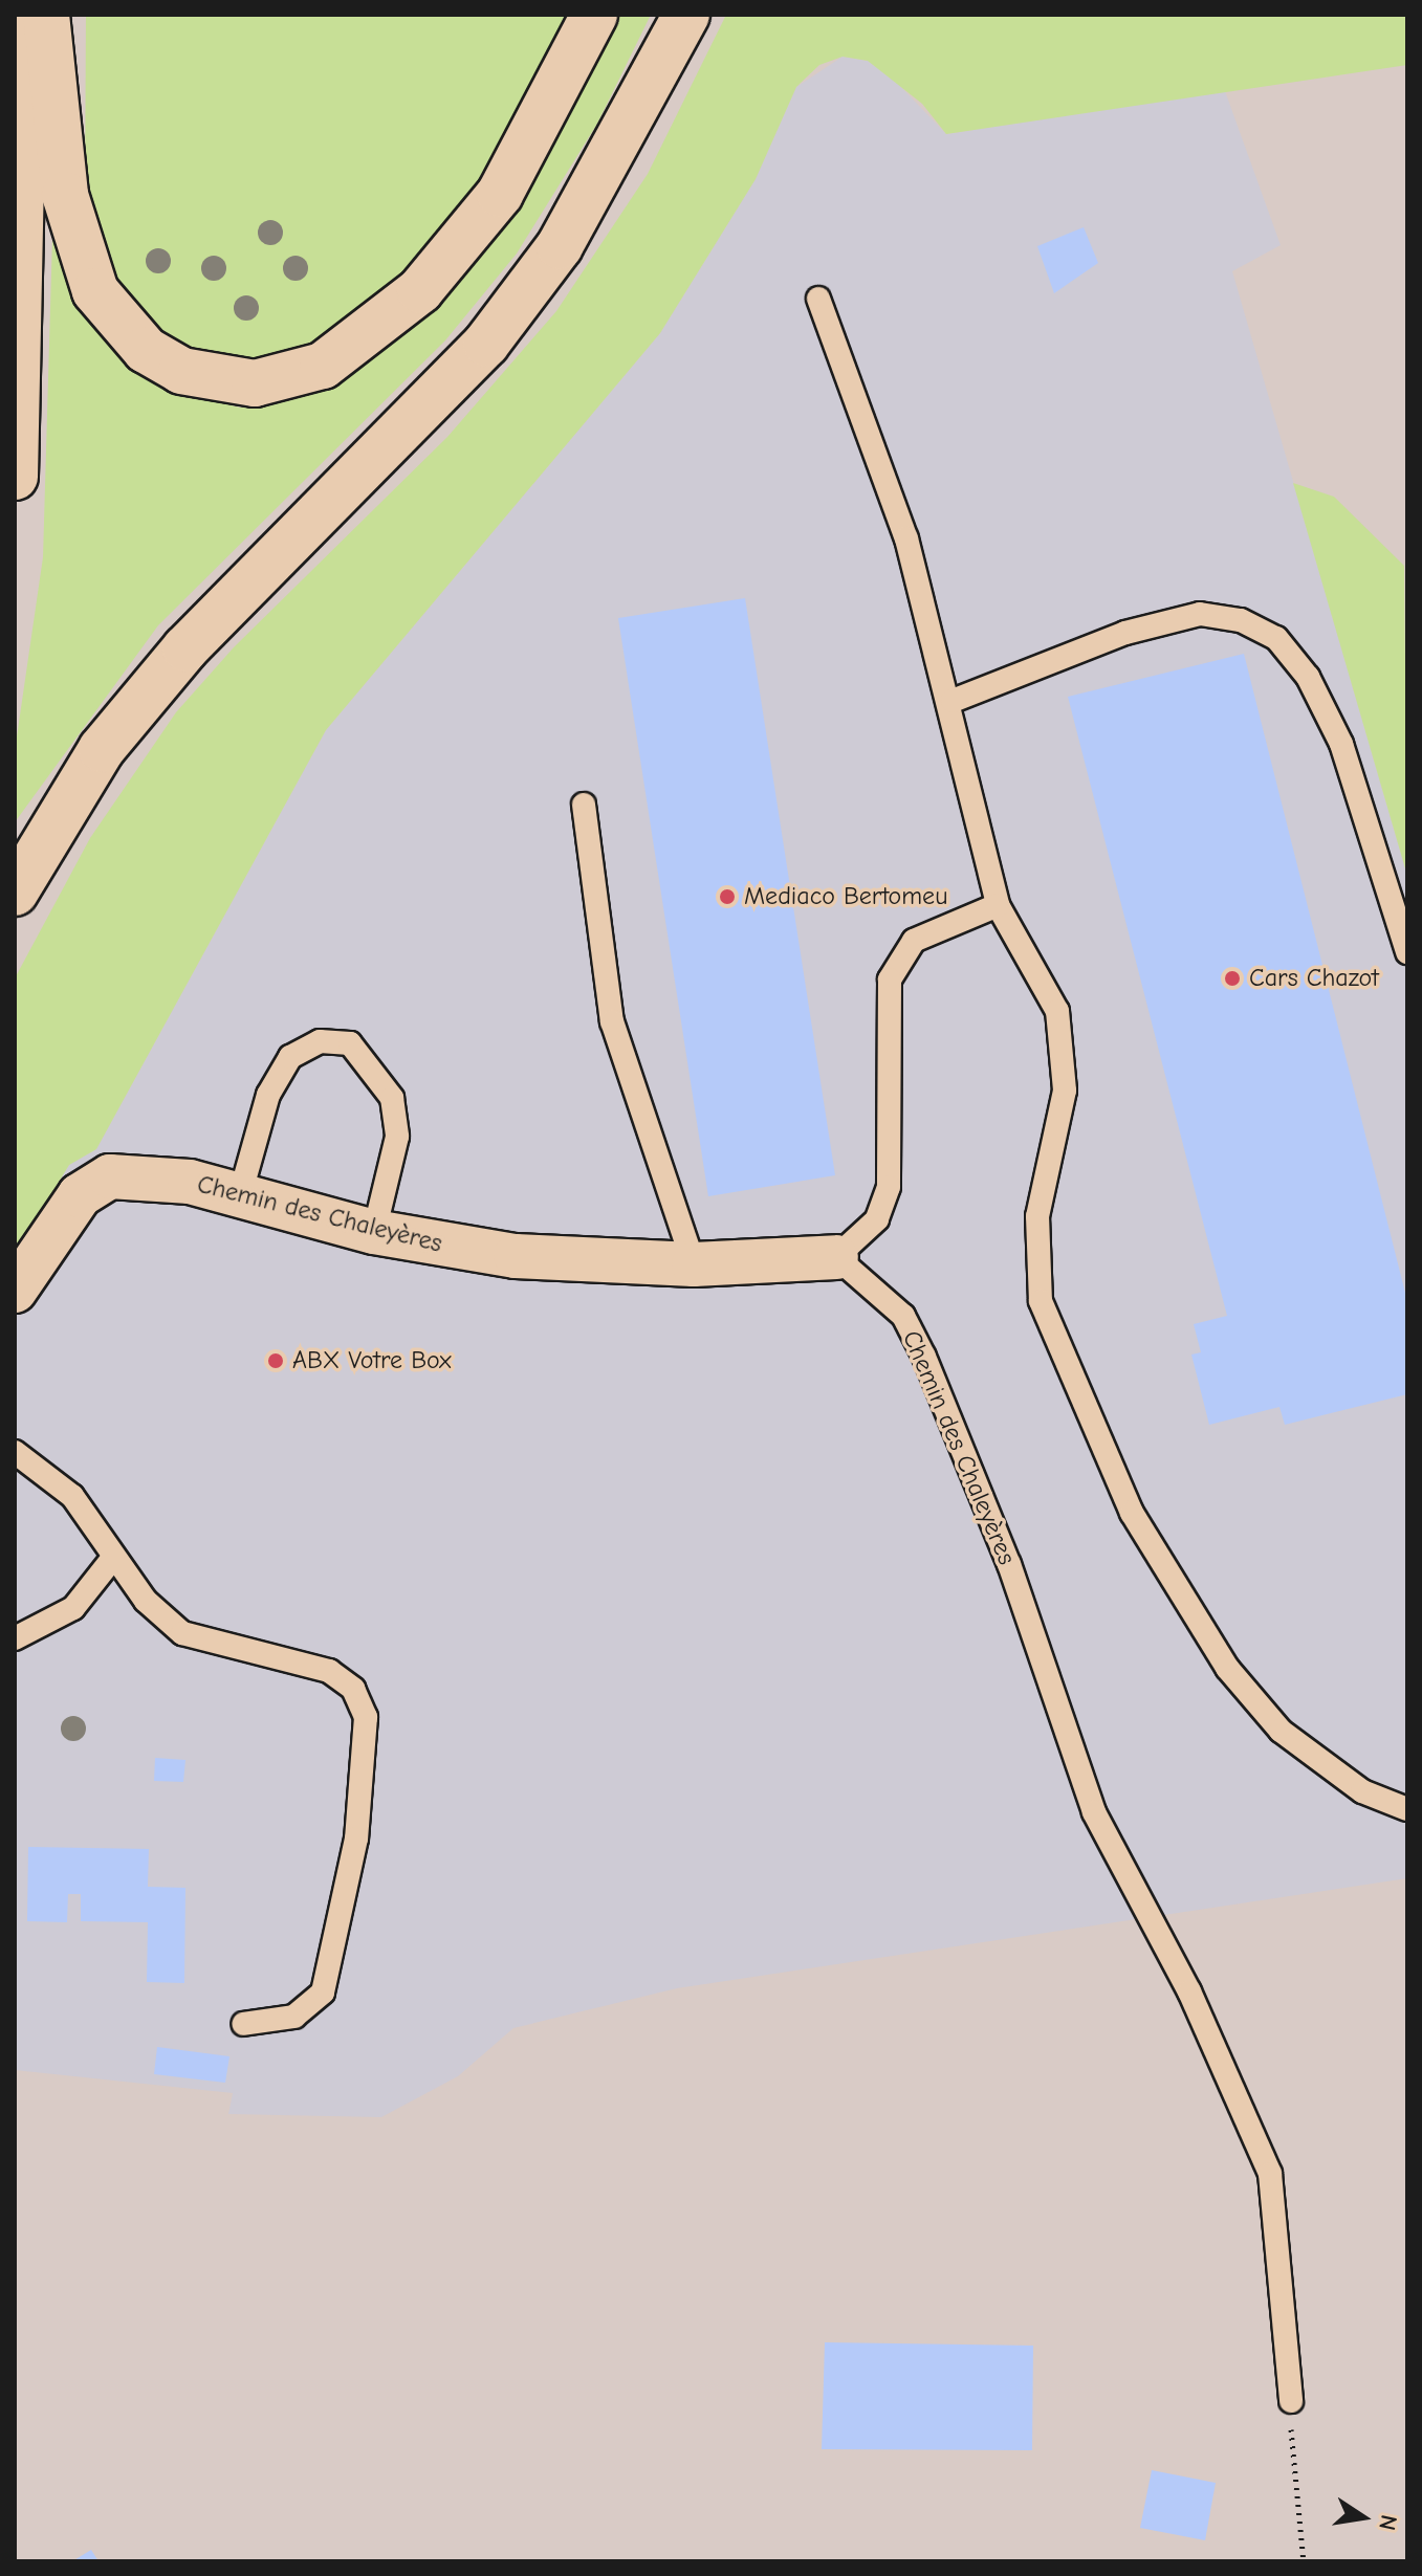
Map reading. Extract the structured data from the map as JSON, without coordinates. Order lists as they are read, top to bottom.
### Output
{
  "streets": {
    "street": ["Chemin des Chaleyères"]
  },
  "places": ["Mediaco Bertomeu", "Cars Chazot", "ABX Votre Box"],
  "north": "right"
}
